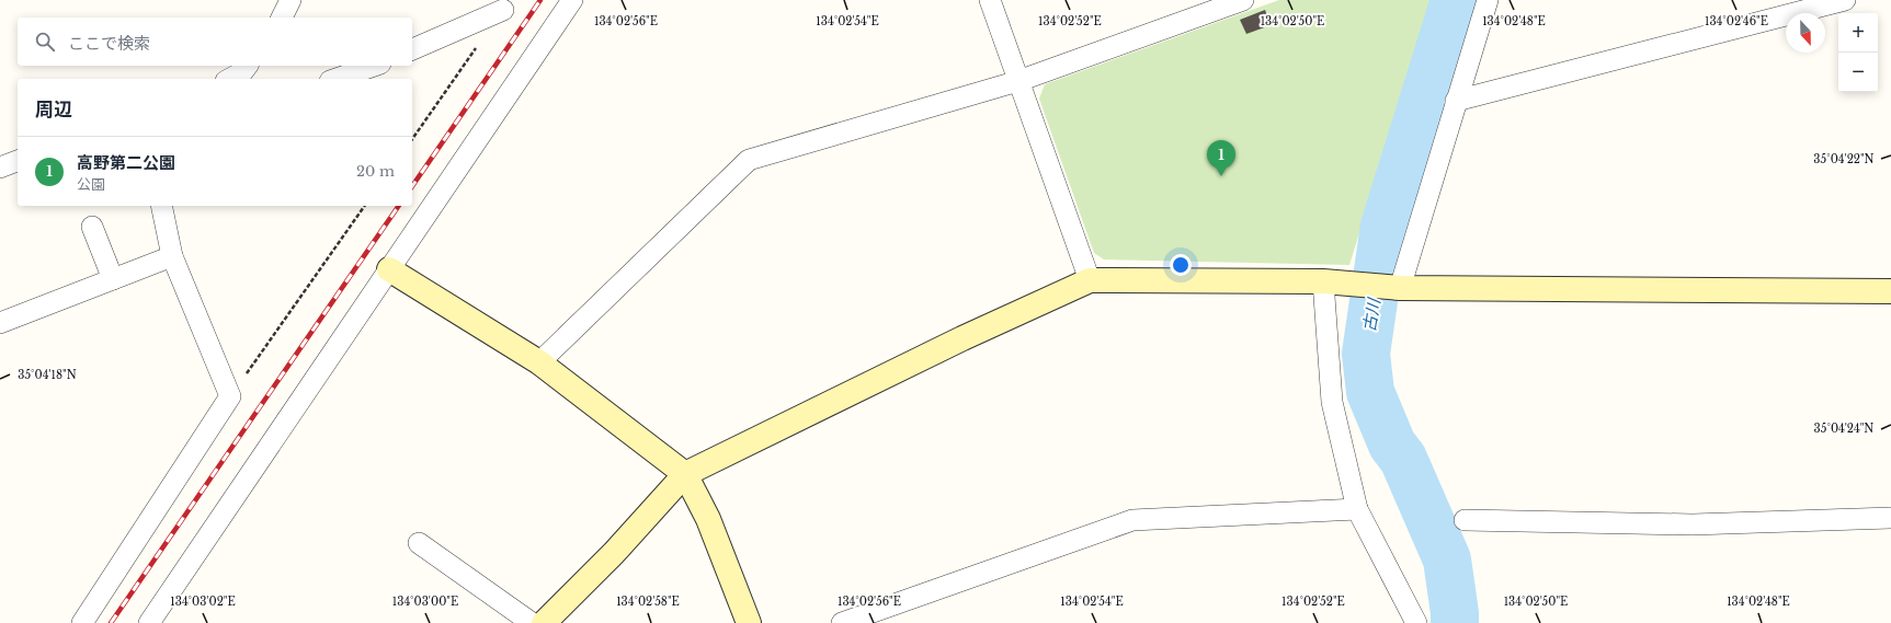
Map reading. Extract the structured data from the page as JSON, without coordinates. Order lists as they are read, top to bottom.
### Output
{
  "water": ["古川"],
  "north": "bottom",
  "page": {
    "map_buttons": ["+", "−"],
    "search": "ここで検索",
    "heading": "周辺",
    "list": [
      {
        "mark": "1",
        "name": "高野第二公園",
        "note": "公園",
        "value": "20 m"
      }
    ],
    "pins": "1"
  },
  "coordinates": [
    "134°02'56\"E",
    "134°02'54\"E",
    "134°02'52\"E",
    "134°02'48\"E",
    "134°02'50\"E",
    "134°02'46\"E",
    "35°04'22\"N",
    "35°04'18\"N",
    "35°04'24\"N",
    "134°03'02\"E",
    "134°03'00\"E",
    "134°02'58\"E"
  ]
}
